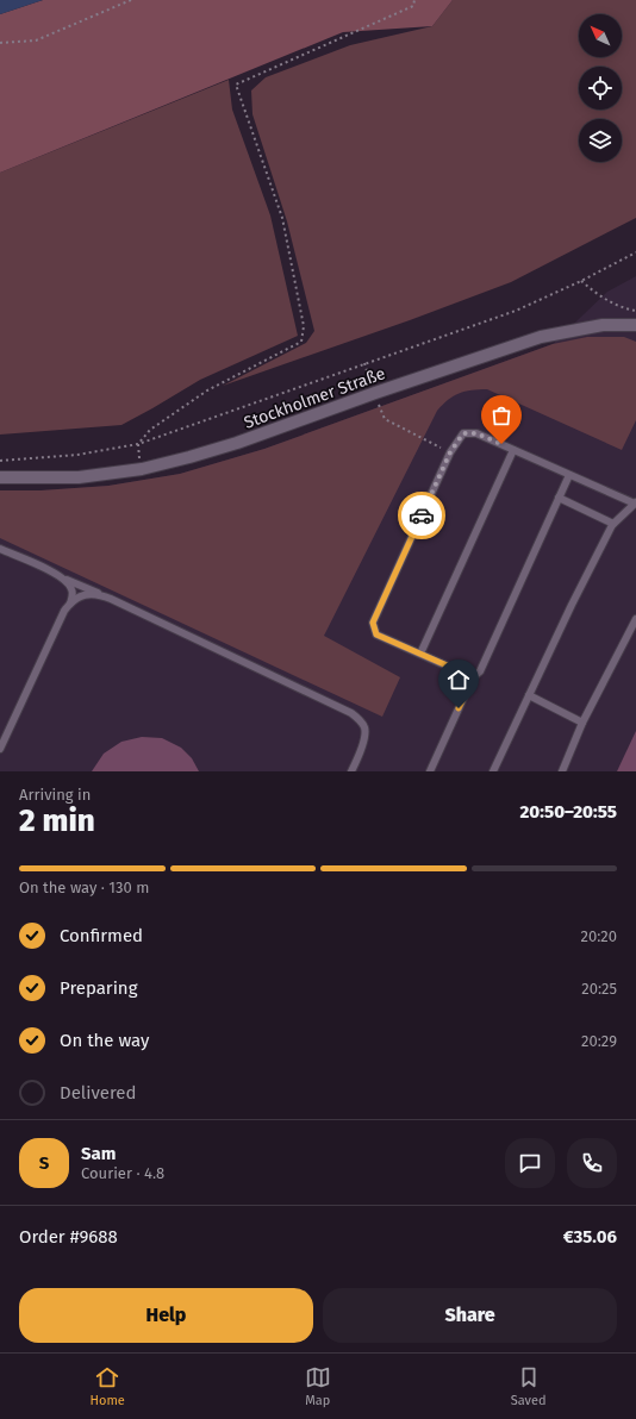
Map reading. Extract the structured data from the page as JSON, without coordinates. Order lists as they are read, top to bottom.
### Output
{
  "streets": {
    "street": ["Stockholmer Straße"]
  },
  "north": "top left",
  "page": {
    "heading": ["2 min", "Arriving in", "20:50–20:55"],
    "panel": [
      "Sam",
      "Courier · 4.8",
      "Order #9688",
      "€35.06"
    ],
    "bar": "On the way · 130 m",
    "list": [
      ["Confirmed", "20:20"],
      ["Preparing", "20:25"],
      ["On the way", "20:29"],
      "Delivered"
    ],
    "round": "S",
    "buttons": ["Help", "Share"],
    "tabs": ["Home", "Map", "Saved"]
  }
}
